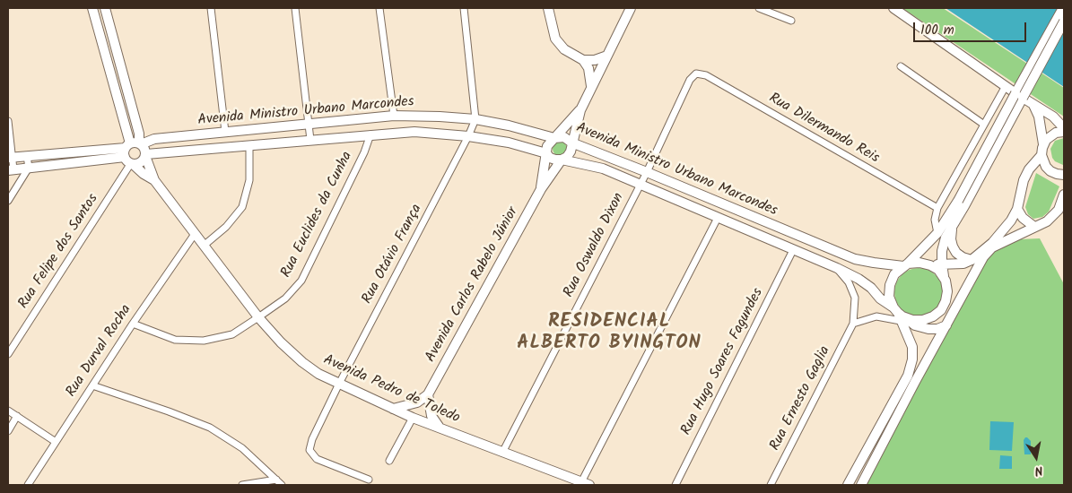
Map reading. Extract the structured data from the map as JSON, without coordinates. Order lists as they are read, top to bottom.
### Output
{
  "streets": {
    "street": [
      "Avenida Ministro Urbano Marcondes",
      "Rua Dilermando Reis",
      "Rua Euclides da Cunha",
      "Rua Oswaldo Dixon",
      "Rua Felipe dos Santos",
      "Rua Otávio França",
      "Avenida Carlos Rabelo Júnior",
      "Rua Durval Rocha",
      "Rua Hugo Soares Fagundes",
      "Avenida Pedro de Toledo",
      "Rua Ernesto Gaglia"
    ]
  },
  "crossings": [
    ["Avenida Ministro Urbano Marcondes", "Rua Euclides da Cunha"],
    ["Avenida Ministro Urbano Marcondes", "Rua Oswaldo Dixon"],
    ["Avenida Ministro Urbano Marcondes", "Rua Felipe dos Santos"],
    ["Avenida Ministro Urbano Marcondes", "Rua Otávio França"],
    ["Avenida Ministro Urbano Marcondes", "Avenida Carlos Rabelo Júnior"],
    ["Avenida Ministro Urbano Marcondes", "Rua Hugo Soares Fagundes"],
    ["Rua Dilermando Reis", "Rua Oswaldo Dixon"],
    ["Rua Euclides da Cunha", "Rua Durval Rocha"],
    ["Rua Euclides da Cunha", "Avenida Pedro de Toledo"],
    ["Rua Oswaldo Dixon", "Avenida Pedro de Toledo"],
    ["Rua Otávio França", "Avenida Pedro de Toledo"],
    ["Avenida Carlos Rabelo Júnior", "Avenida Pedro de Toledo"],
    ["Rua Durval Rocha", "Avenida Pedro de Toledo"]
  ],
  "districts": ["RESIDENCIAL ALBERTO BYINGTON"],
  "scale_bar": "100 m",
  "north": "bottom"
}
